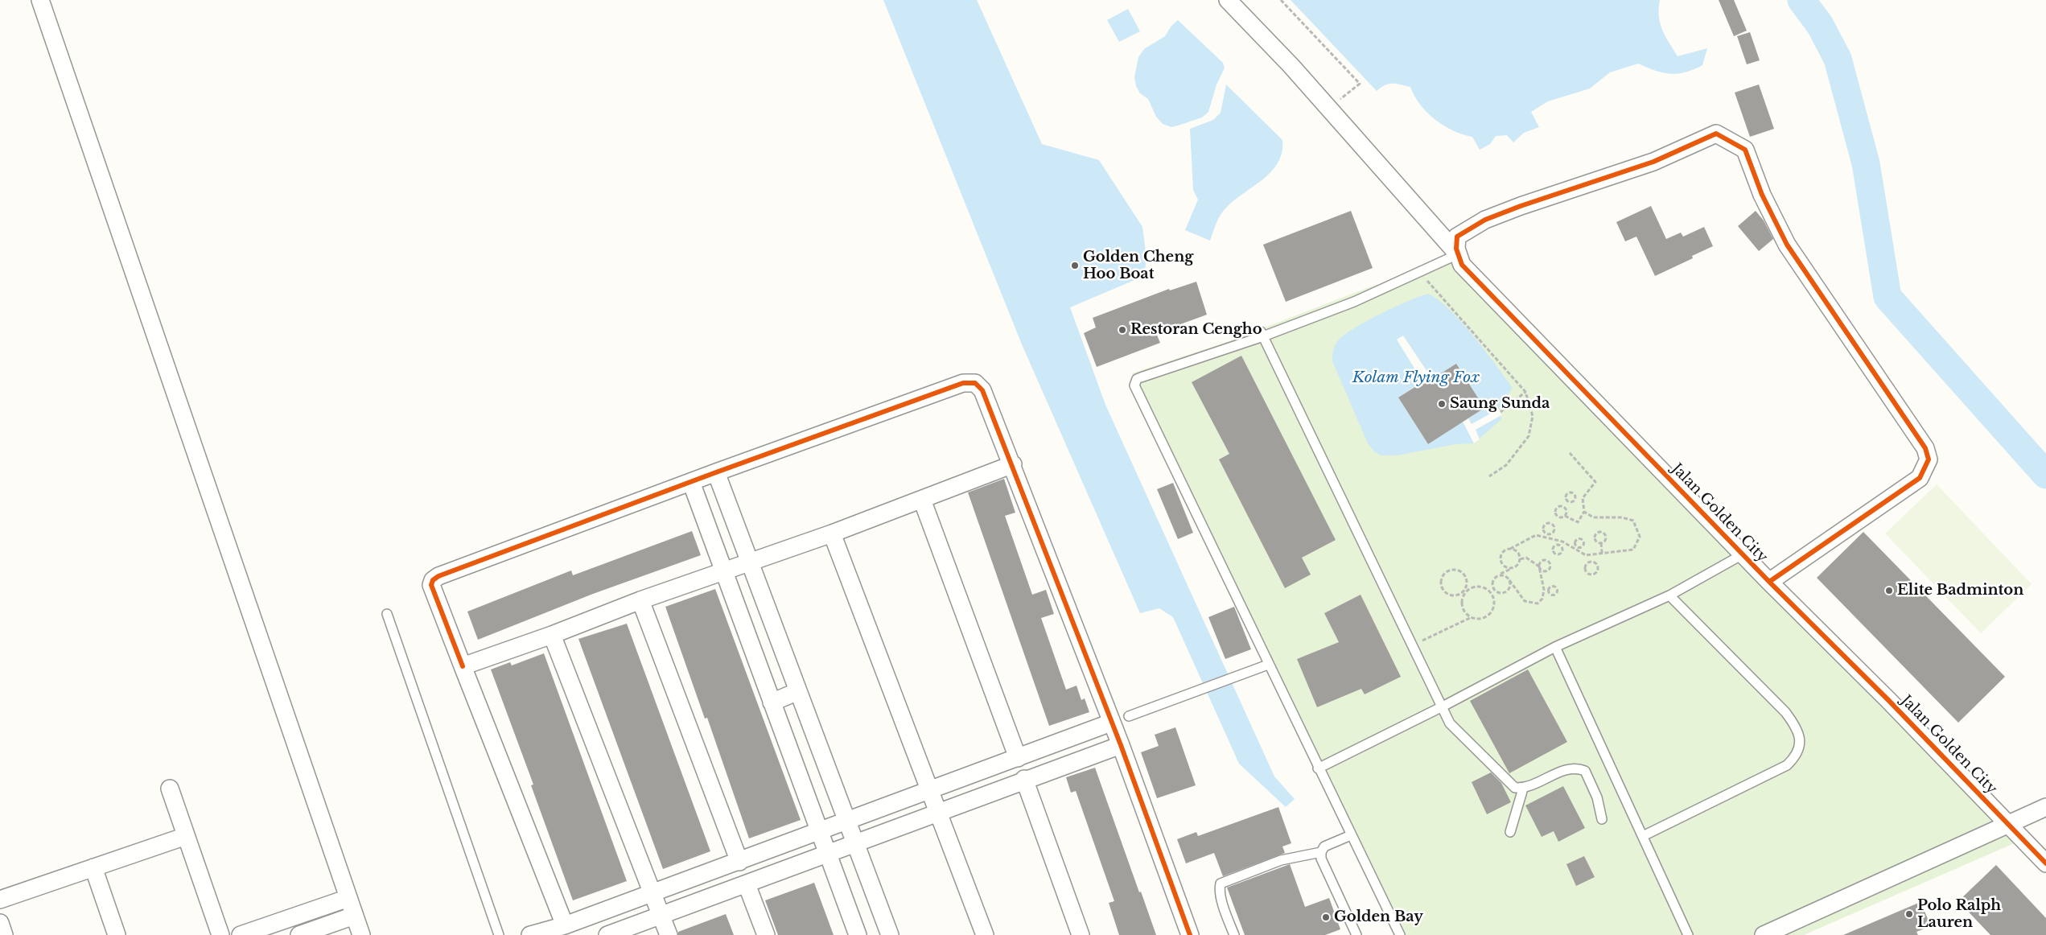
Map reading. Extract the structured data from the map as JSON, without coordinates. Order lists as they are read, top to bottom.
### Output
{
  "streets": {
    "street": ["Jalan Golden City"]
  },
  "water": ["Kolam Flying Fox"],
  "places": [
    "Golden Cheng Hoo Boat",
    "Restoran Cengho",
    "Saung Sunda",
    "Elite Badminton",
    "Polo Ralph Lauren",
    "Golden Bay"
  ]
}
